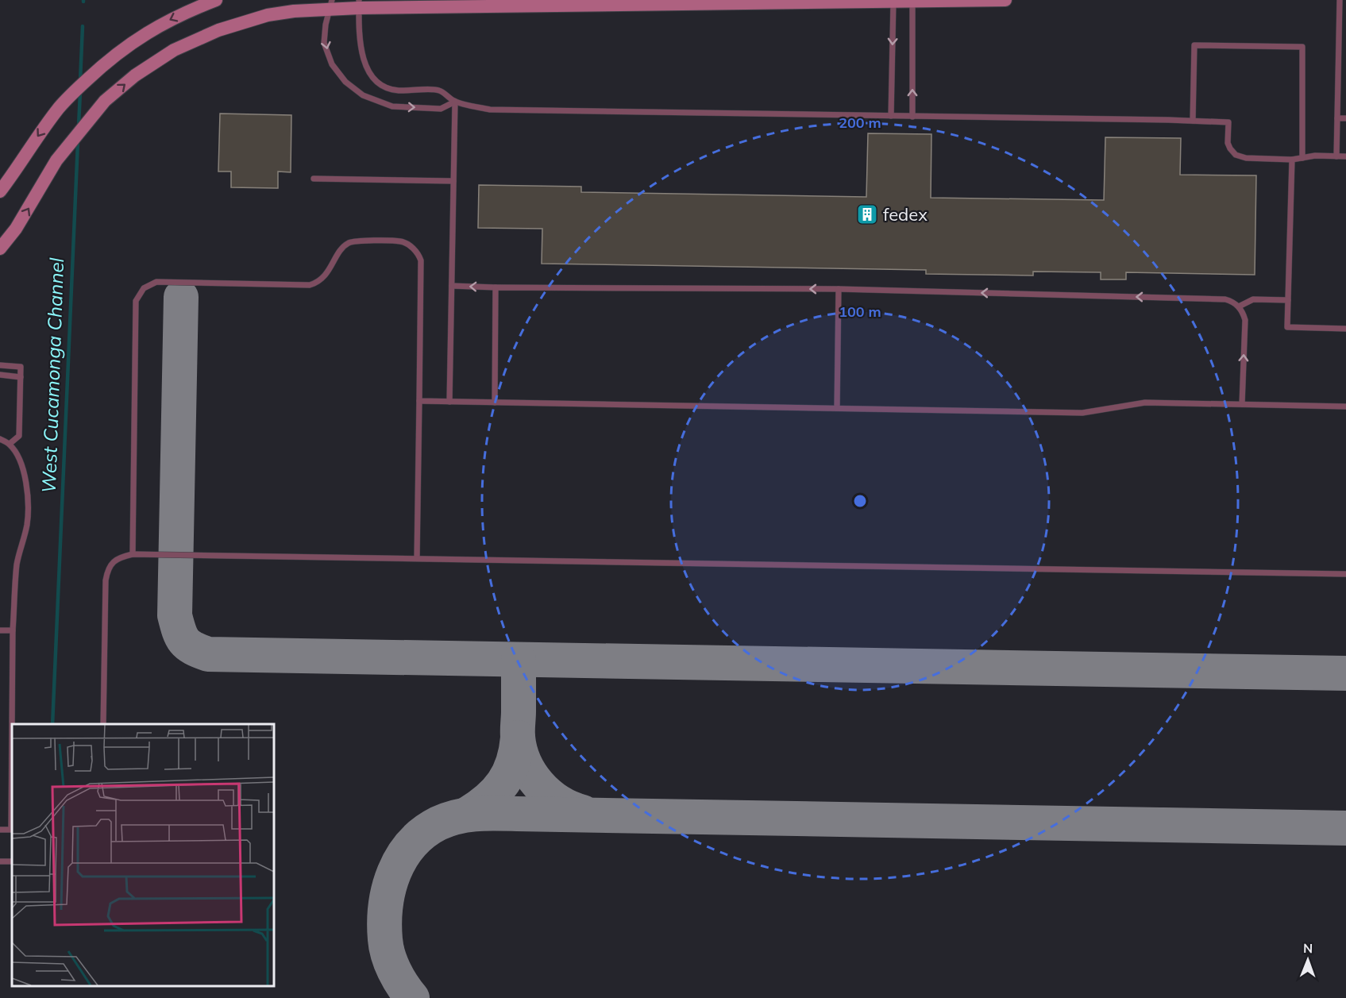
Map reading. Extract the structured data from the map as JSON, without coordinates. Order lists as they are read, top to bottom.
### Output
{
  "water": ["West Cucamonga Channel"],
  "places": {
    "building": ["fedex"]
  },
  "north": "top",
  "rings": ["200 m", "100 m"]
}
